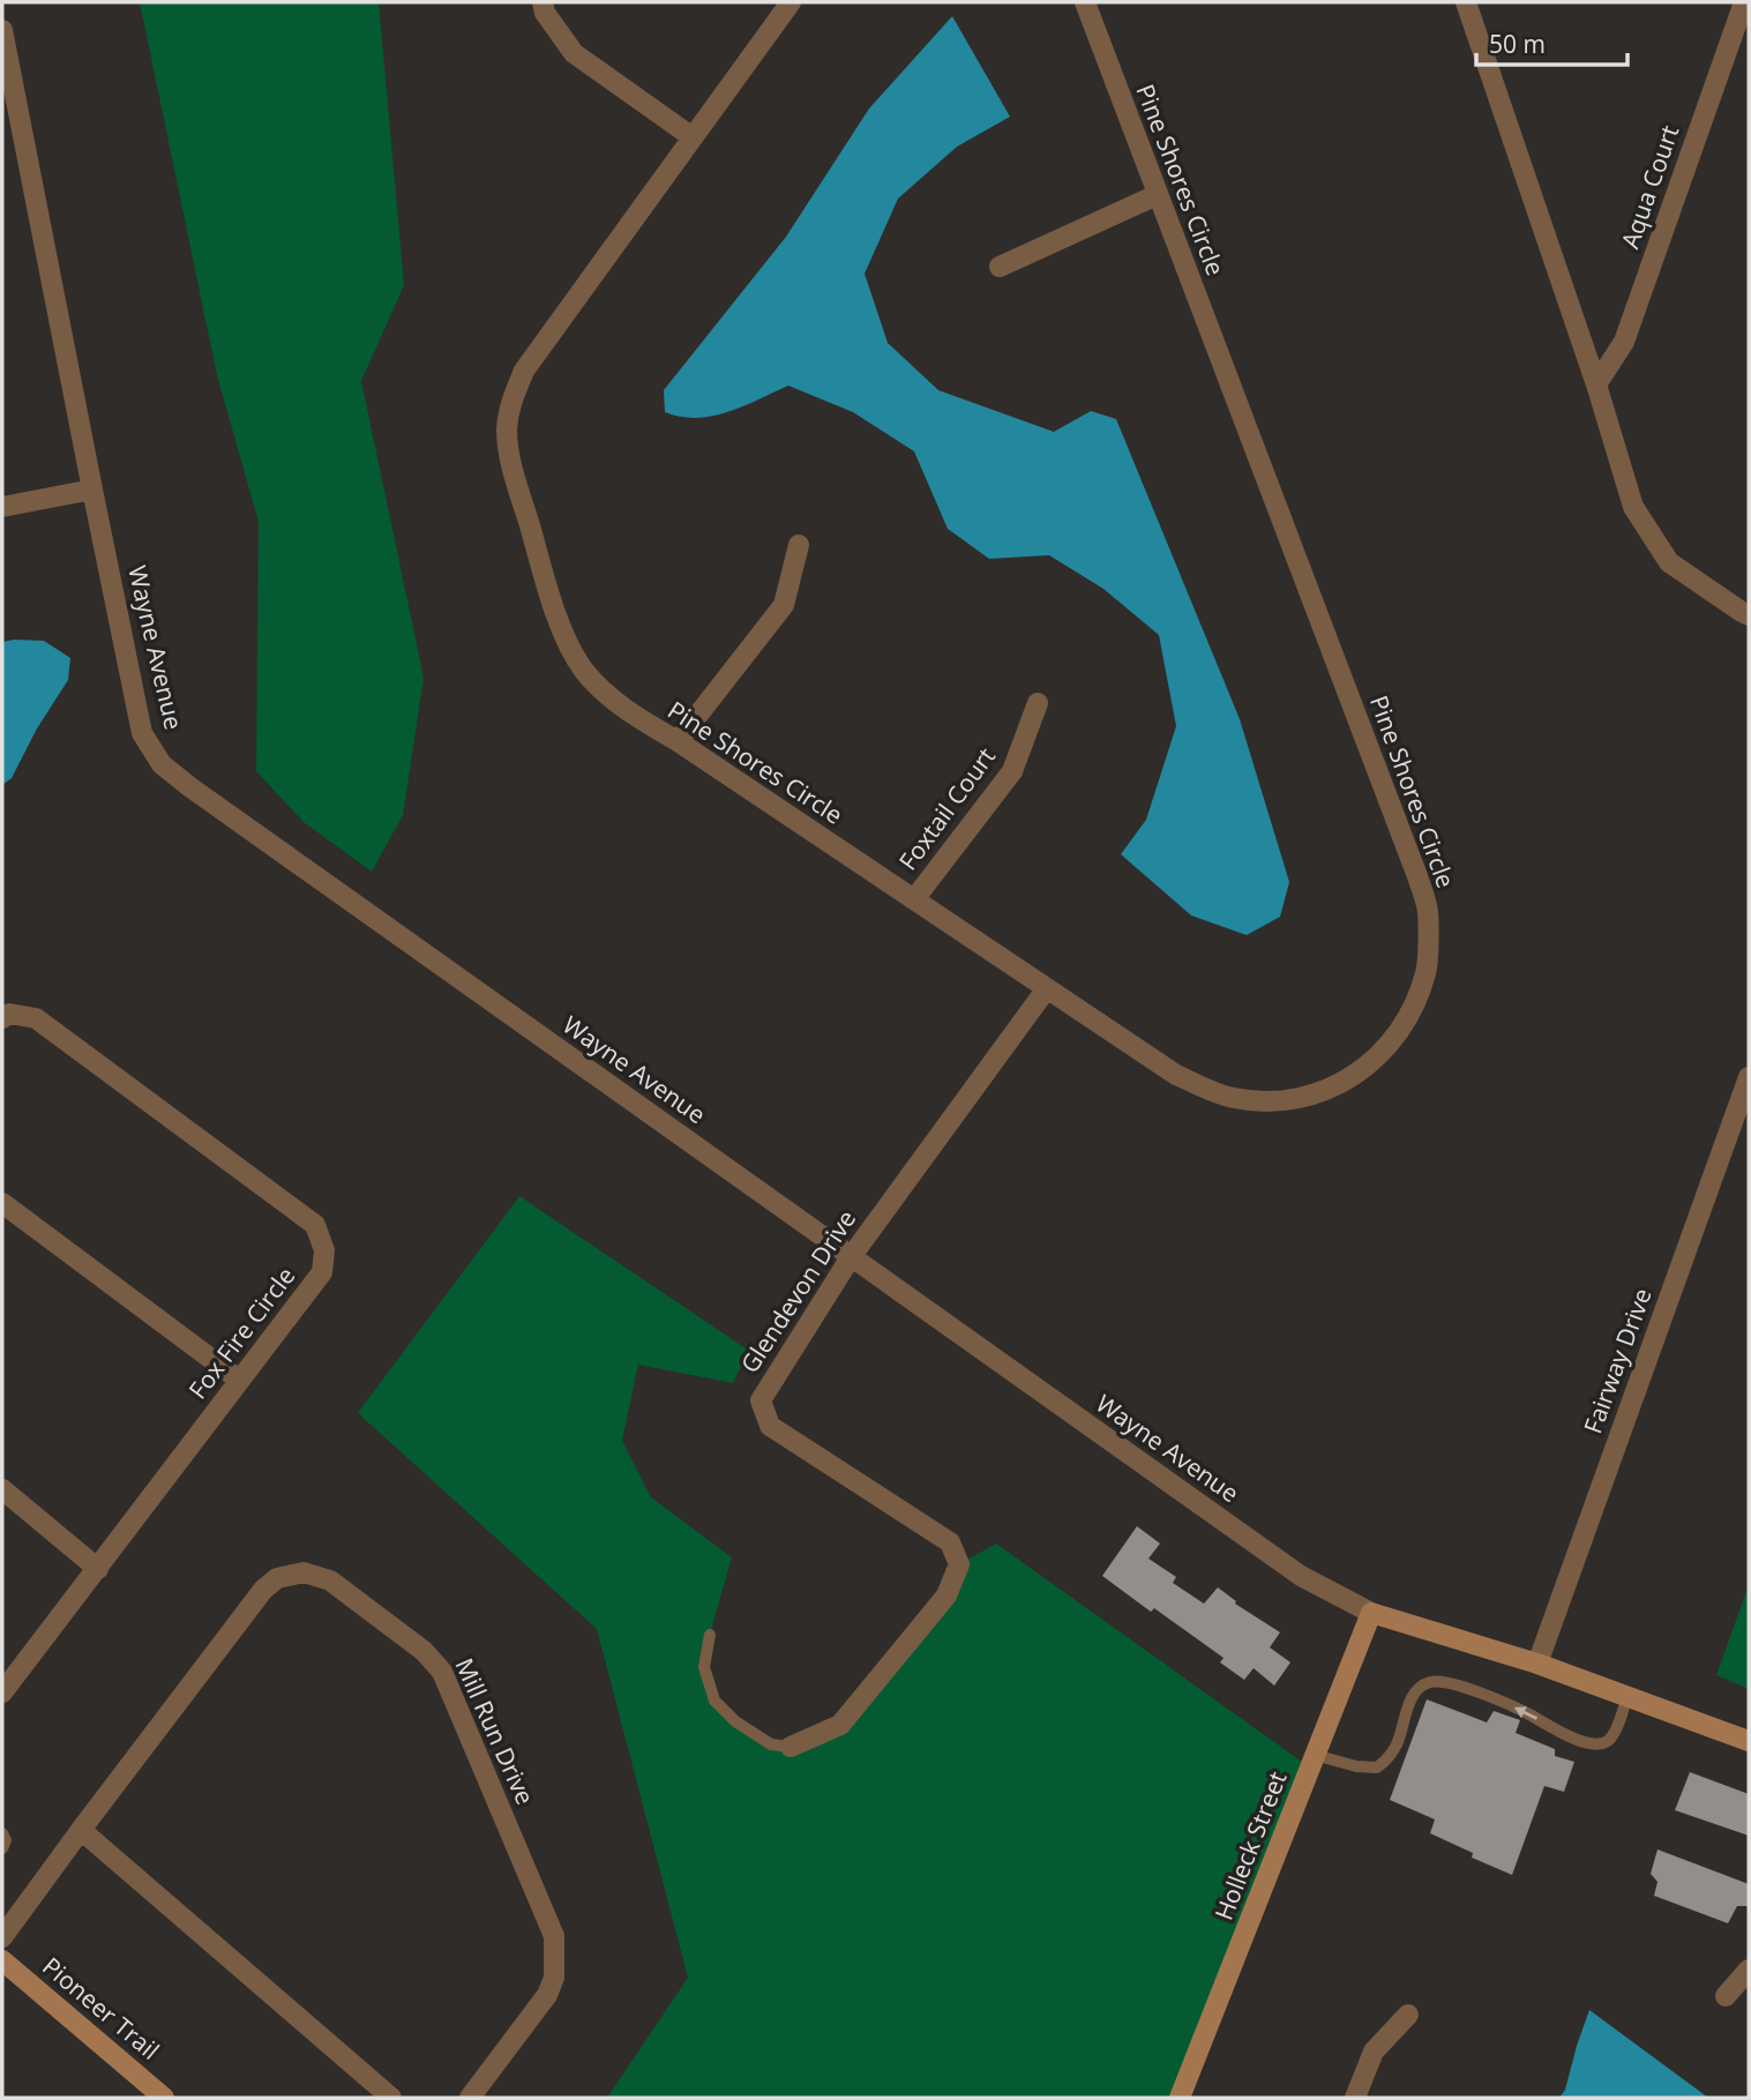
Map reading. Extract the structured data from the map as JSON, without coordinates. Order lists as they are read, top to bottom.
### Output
{
  "streets": {
    "street": [
      "Pine Shores Circle",
      "Aqua Court",
      "Wayne Avenue",
      "Foxtail Court",
      "Glendevon Drive",
      "Fox Fire Circle",
      "Fairway Drive",
      "Mill Run Drive",
      "Holleck Street",
      "Pioneer Trail"
    ]
  },
  "crossings": [
    ["Pine Shores Circle", "Foxtail Court"],
    ["Pine Shores Circle", "Glendevon Drive"],
    ["Wayne Avenue", "Glendevon Drive"],
    ["Wayne Avenue", "Fairway Drive"],
    ["Wayne Avenue", "Holleck Street"]
  ],
  "scale_bar": "50 m"
}
